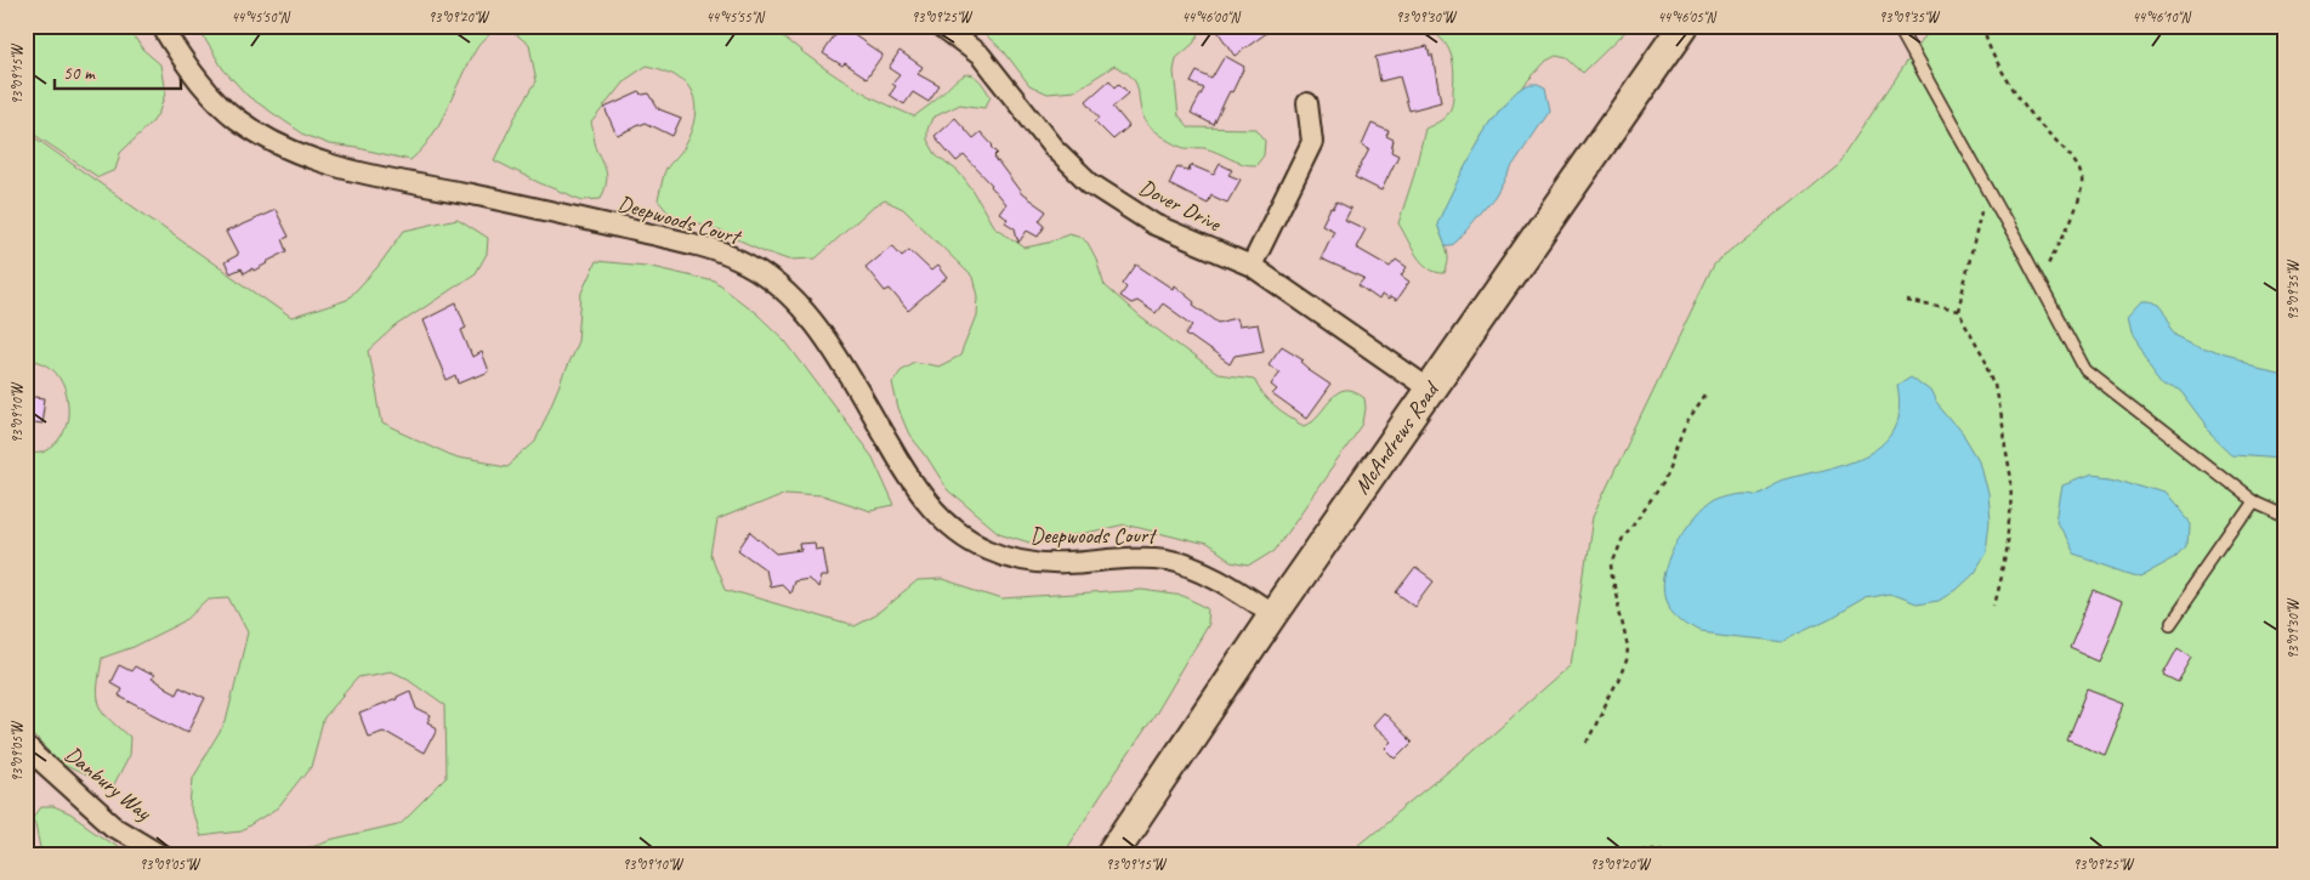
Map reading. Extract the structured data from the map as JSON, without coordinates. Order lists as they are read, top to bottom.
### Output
{
  "streets": {
    "main road": ["McAndrews Road"],
    "street": ["Dover Drive", "Deepwoods Court", "Danbury Way"]
  },
  "crossings": [
    ["Dover Drive", "McAndrews Road"],
    ["Deepwoods Court", "McAndrews Road"]
  ],
  "scale_bar": "50 m",
  "coordinates": [
    "44°45'50\"N",
    "93°09'20\"W",
    "44°45'55\"N",
    "93°09'25\"W",
    "44°46'00\"N",
    "93°09'30\"W",
    "44°46'05\"N",
    "93°09'35\"W",
    "44°46'10\"N",
    "93°09'15\"W",
    "93°09'10\"W",
    "93°09'05\"W"
  ]
}
